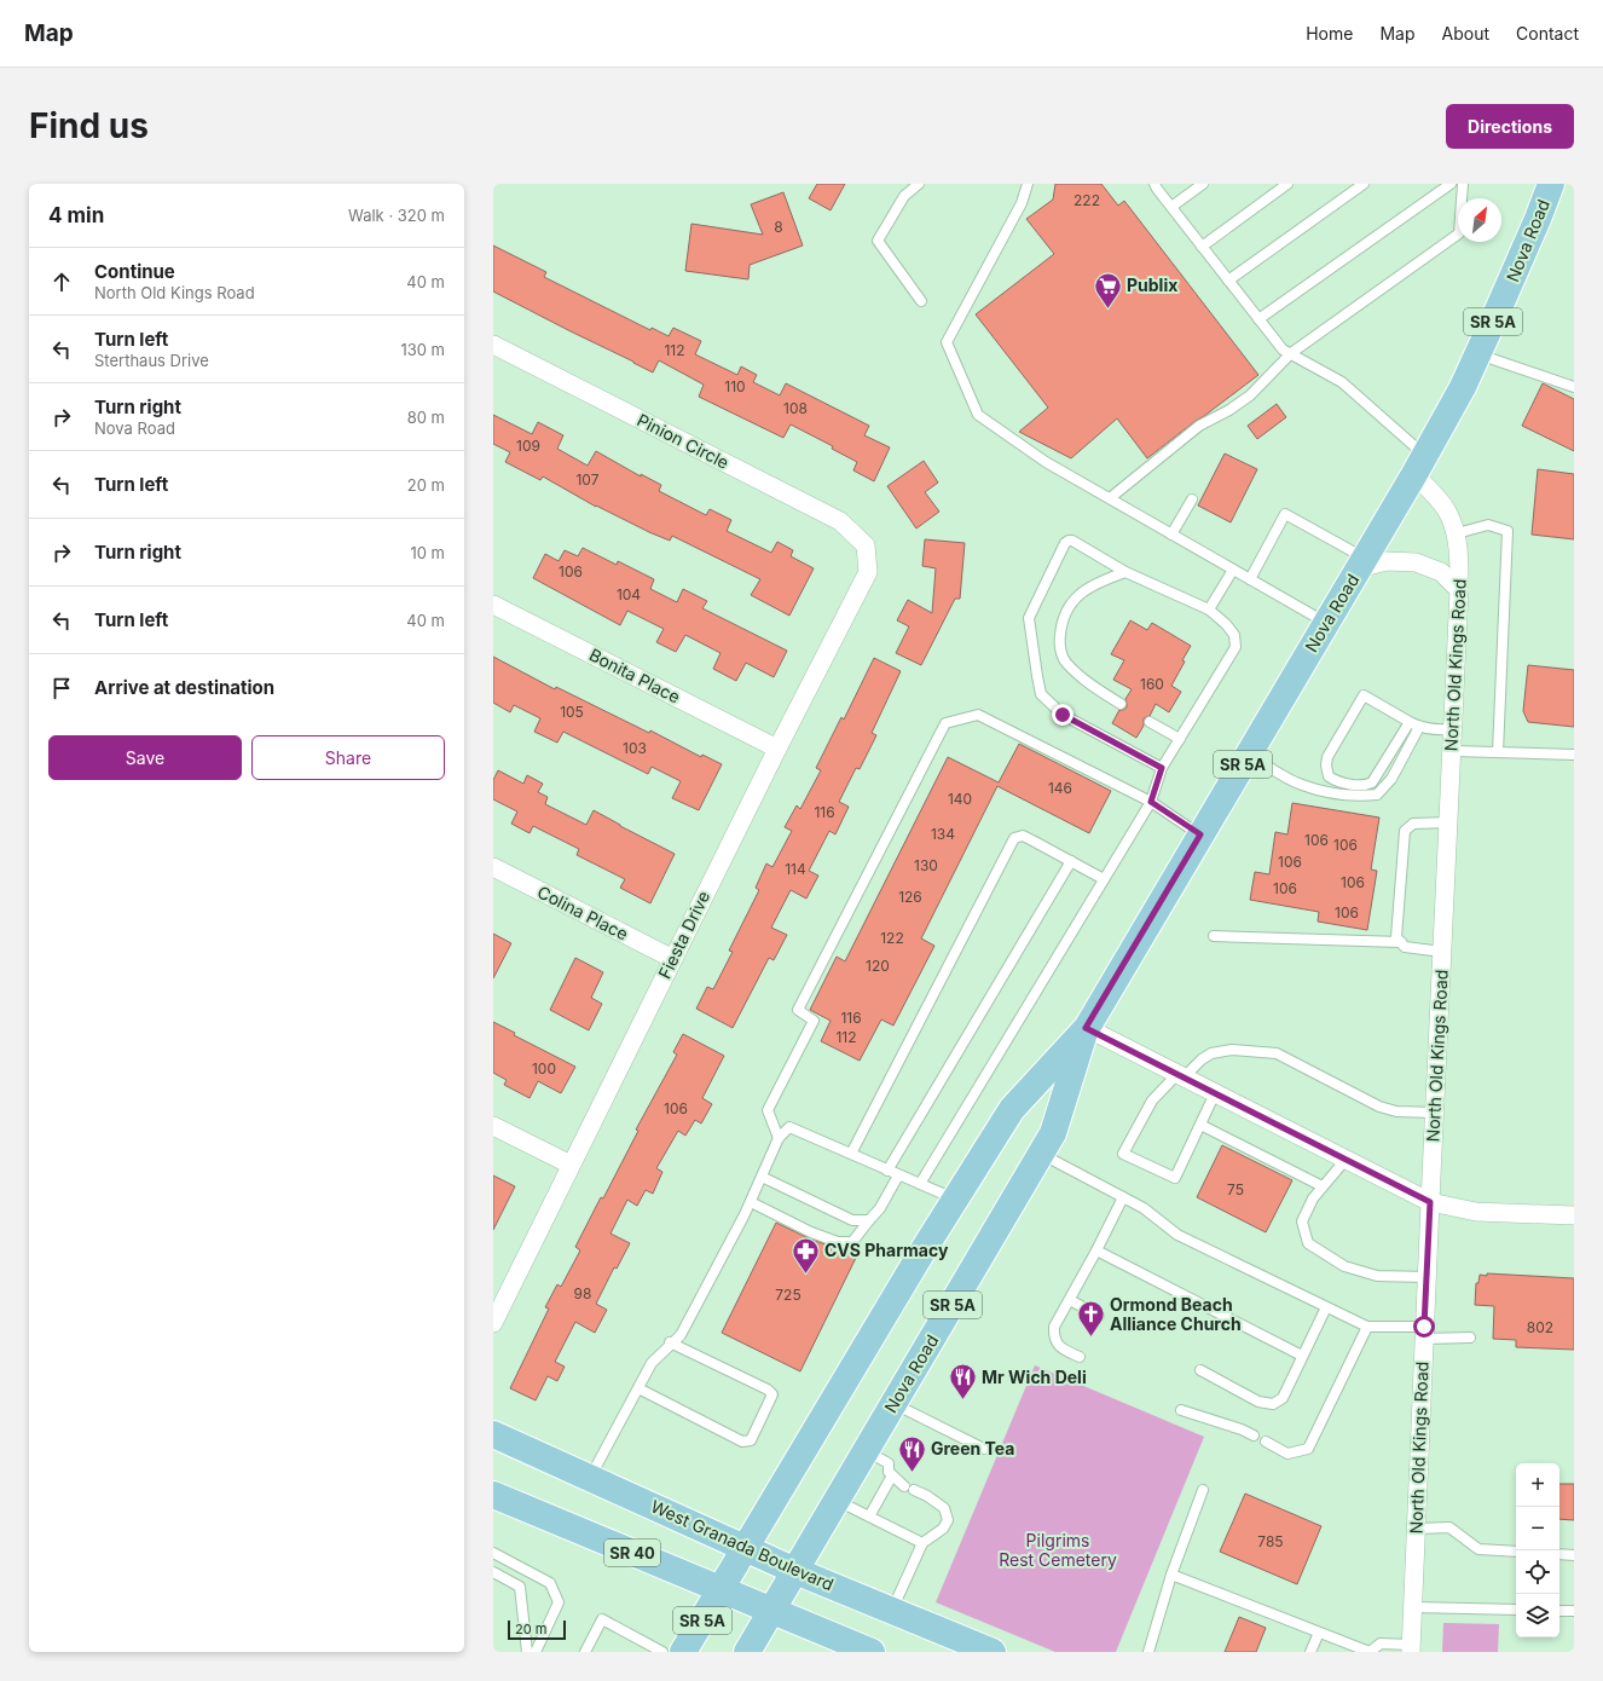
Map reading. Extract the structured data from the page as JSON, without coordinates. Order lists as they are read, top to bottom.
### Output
{
  "streets": {
    "main road": [
      "Nova Road",
      "SR 5A",
      "West Granada Boulevard",
      "SR 40"
    ],
    "street": [
      "Pinion Circle",
      "North Old Kings Road",
      "Bonita Place",
      "Colina Place",
      "Fiesta Drive"
    ]
  },
  "crossings": [
    ["Nova Road", "SR 5A"],
    ["Nova Road", "North Old Kings Road"],
    ["Nova Road", "West Granada Boulevard"],
    ["Nova Road", "SR 40"],
    ["SR 5A", "West Granada Boulevard"],
    ["SR 5A", "SR 40"],
    ["Pinion Circle", "Fiesta Drive"],
    ["Bonita Place", "Fiesta Drive"],
    ["Colina Place", "Fiesta Drive"]
  ],
  "parks": ["Pilgrims Rest Cemetery"],
  "places": {
    "supermarket": ["Publix"],
    "pharmacy": ["CVS Pharmacy"],
    "church": ["Ormond Beach Alliance Church"],
    "restaurant": ["Mr Wich Deli", "Green Tea"]
  },
  "house_numbers": [
    "222",
    "8",
    "112",
    "110",
    "108",
    "109",
    "107",
    "106",
    "104",
    "160",
    "105",
    "103",
    "146",
    "140",
    "116",
    "134",
    "106",
    "106",
    "106",
    "130",
    "114",
    "106",
    "106",
    "126",
    "106",
    "122",
    "120",
    "116",
    "112",
    "100",
    "106",
    "75",
    "98",
    "725",
    "802",
    "785"
  ],
  "scale_bar": "20 m",
  "north": "top right",
  "page": {
    "header": "Map",
    "nav": [
      "Home",
      "Map",
      "About",
      "Contact"
    ],
    "buttons": [
      "Directions",
      ["Save", "Share"]
    ],
    "title": "Find us",
    "heading": ["4 min", "Walk · 320 m"],
    "list": [
      ["Continue", "North Old Kings Road", "40 m"],
      ["Turn left", "Sterthaus Drive", "130 m"],
      ["Turn right", "Nova Road", "80 m"],
      ["Turn left", "20 m"],
      ["Turn right", "10 m"],
      ["Turn left", "40 m"],
      "Arrive at destination"
    ],
    "map_buttons": ["+", "−"],
    "scale": "20 m"
  }
}
